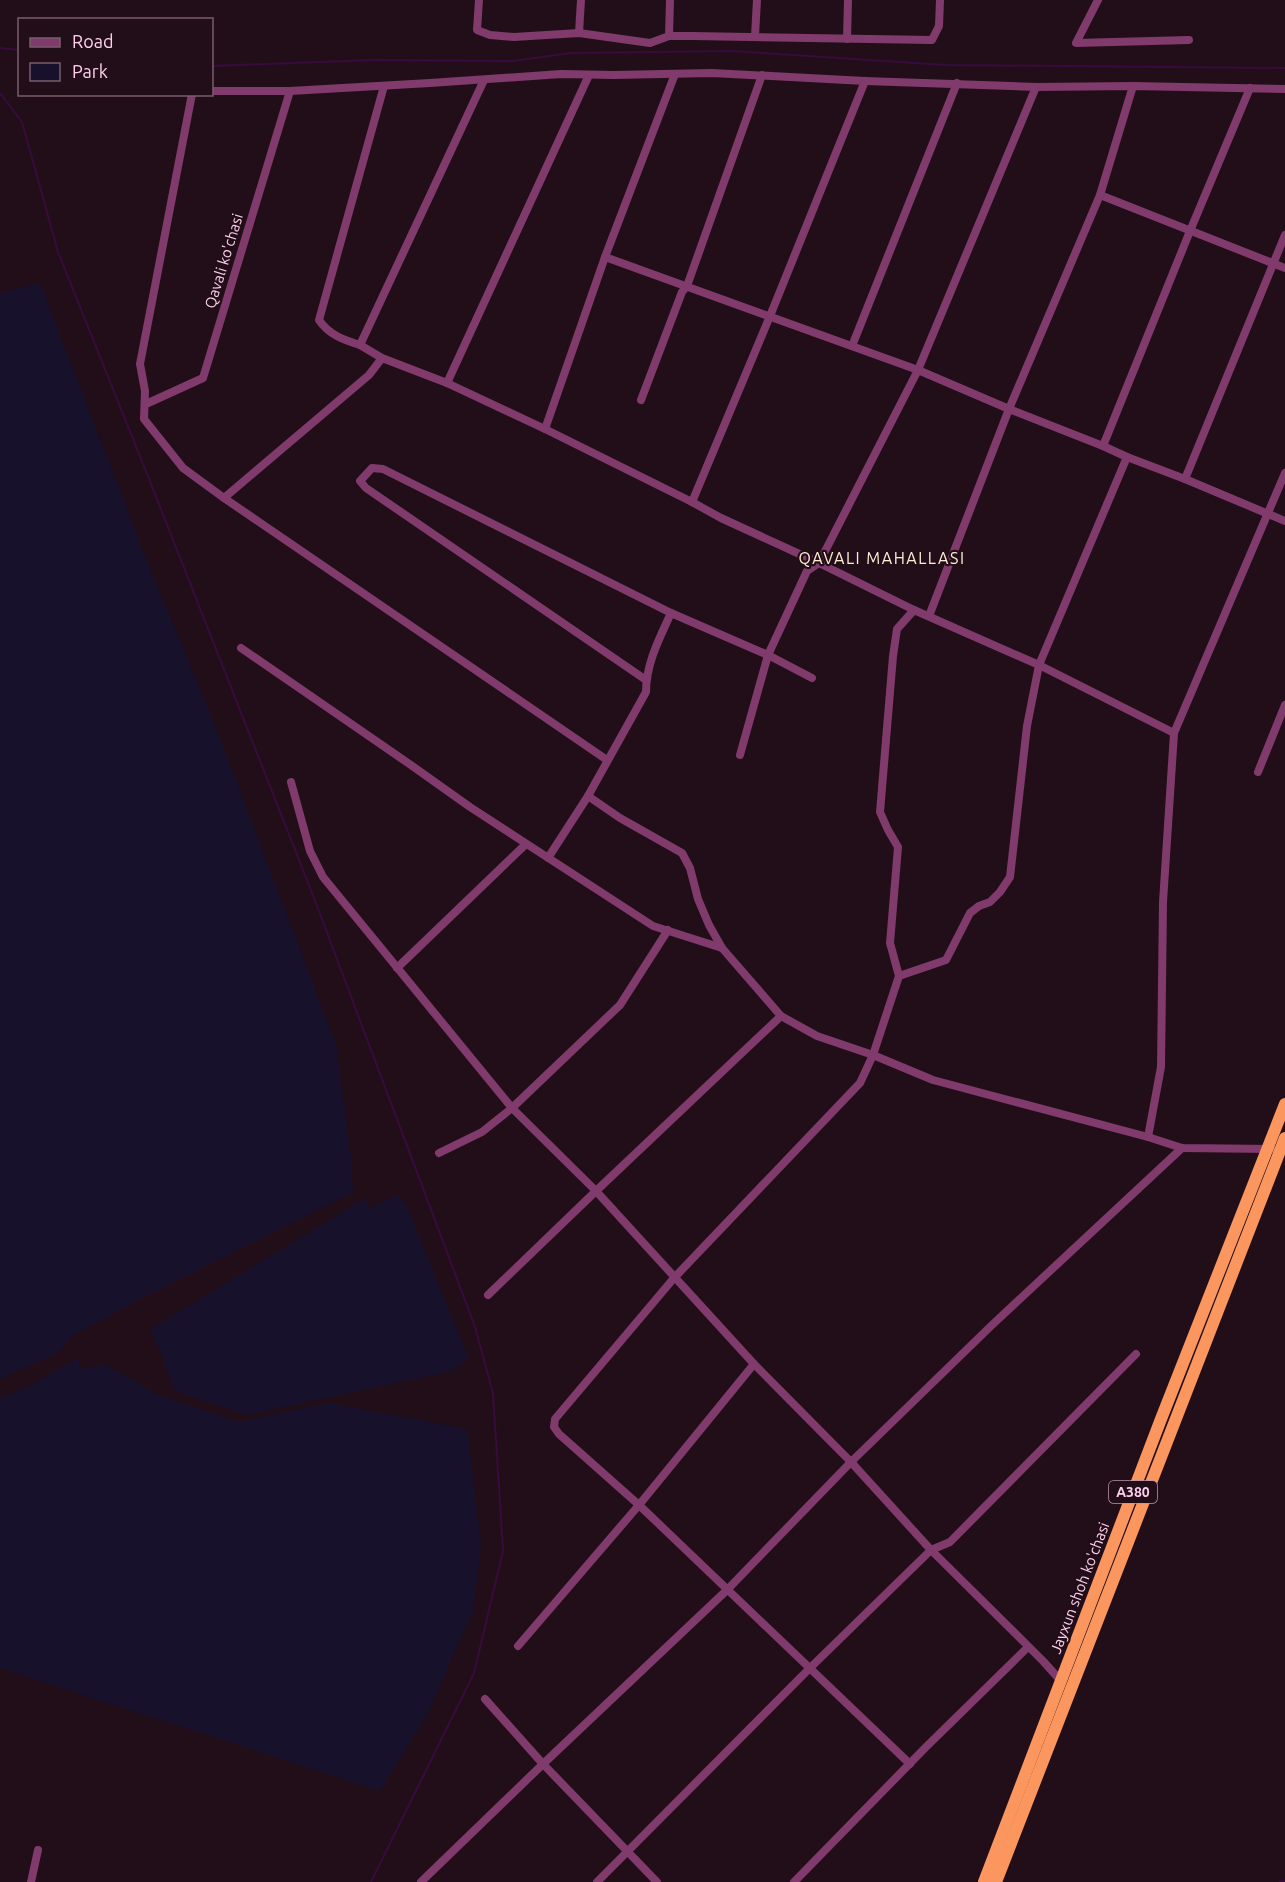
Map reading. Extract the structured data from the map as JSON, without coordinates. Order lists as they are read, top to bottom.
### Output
{
  "streets": {
    "highway": ["A380", "Jayxun shoh ko'chasi"],
    "street": ["Qavali ko'chasi"]
  },
  "districts": ["QAVALI MAHALLASI"],
  "legend": ["Road", "Park"]
}
